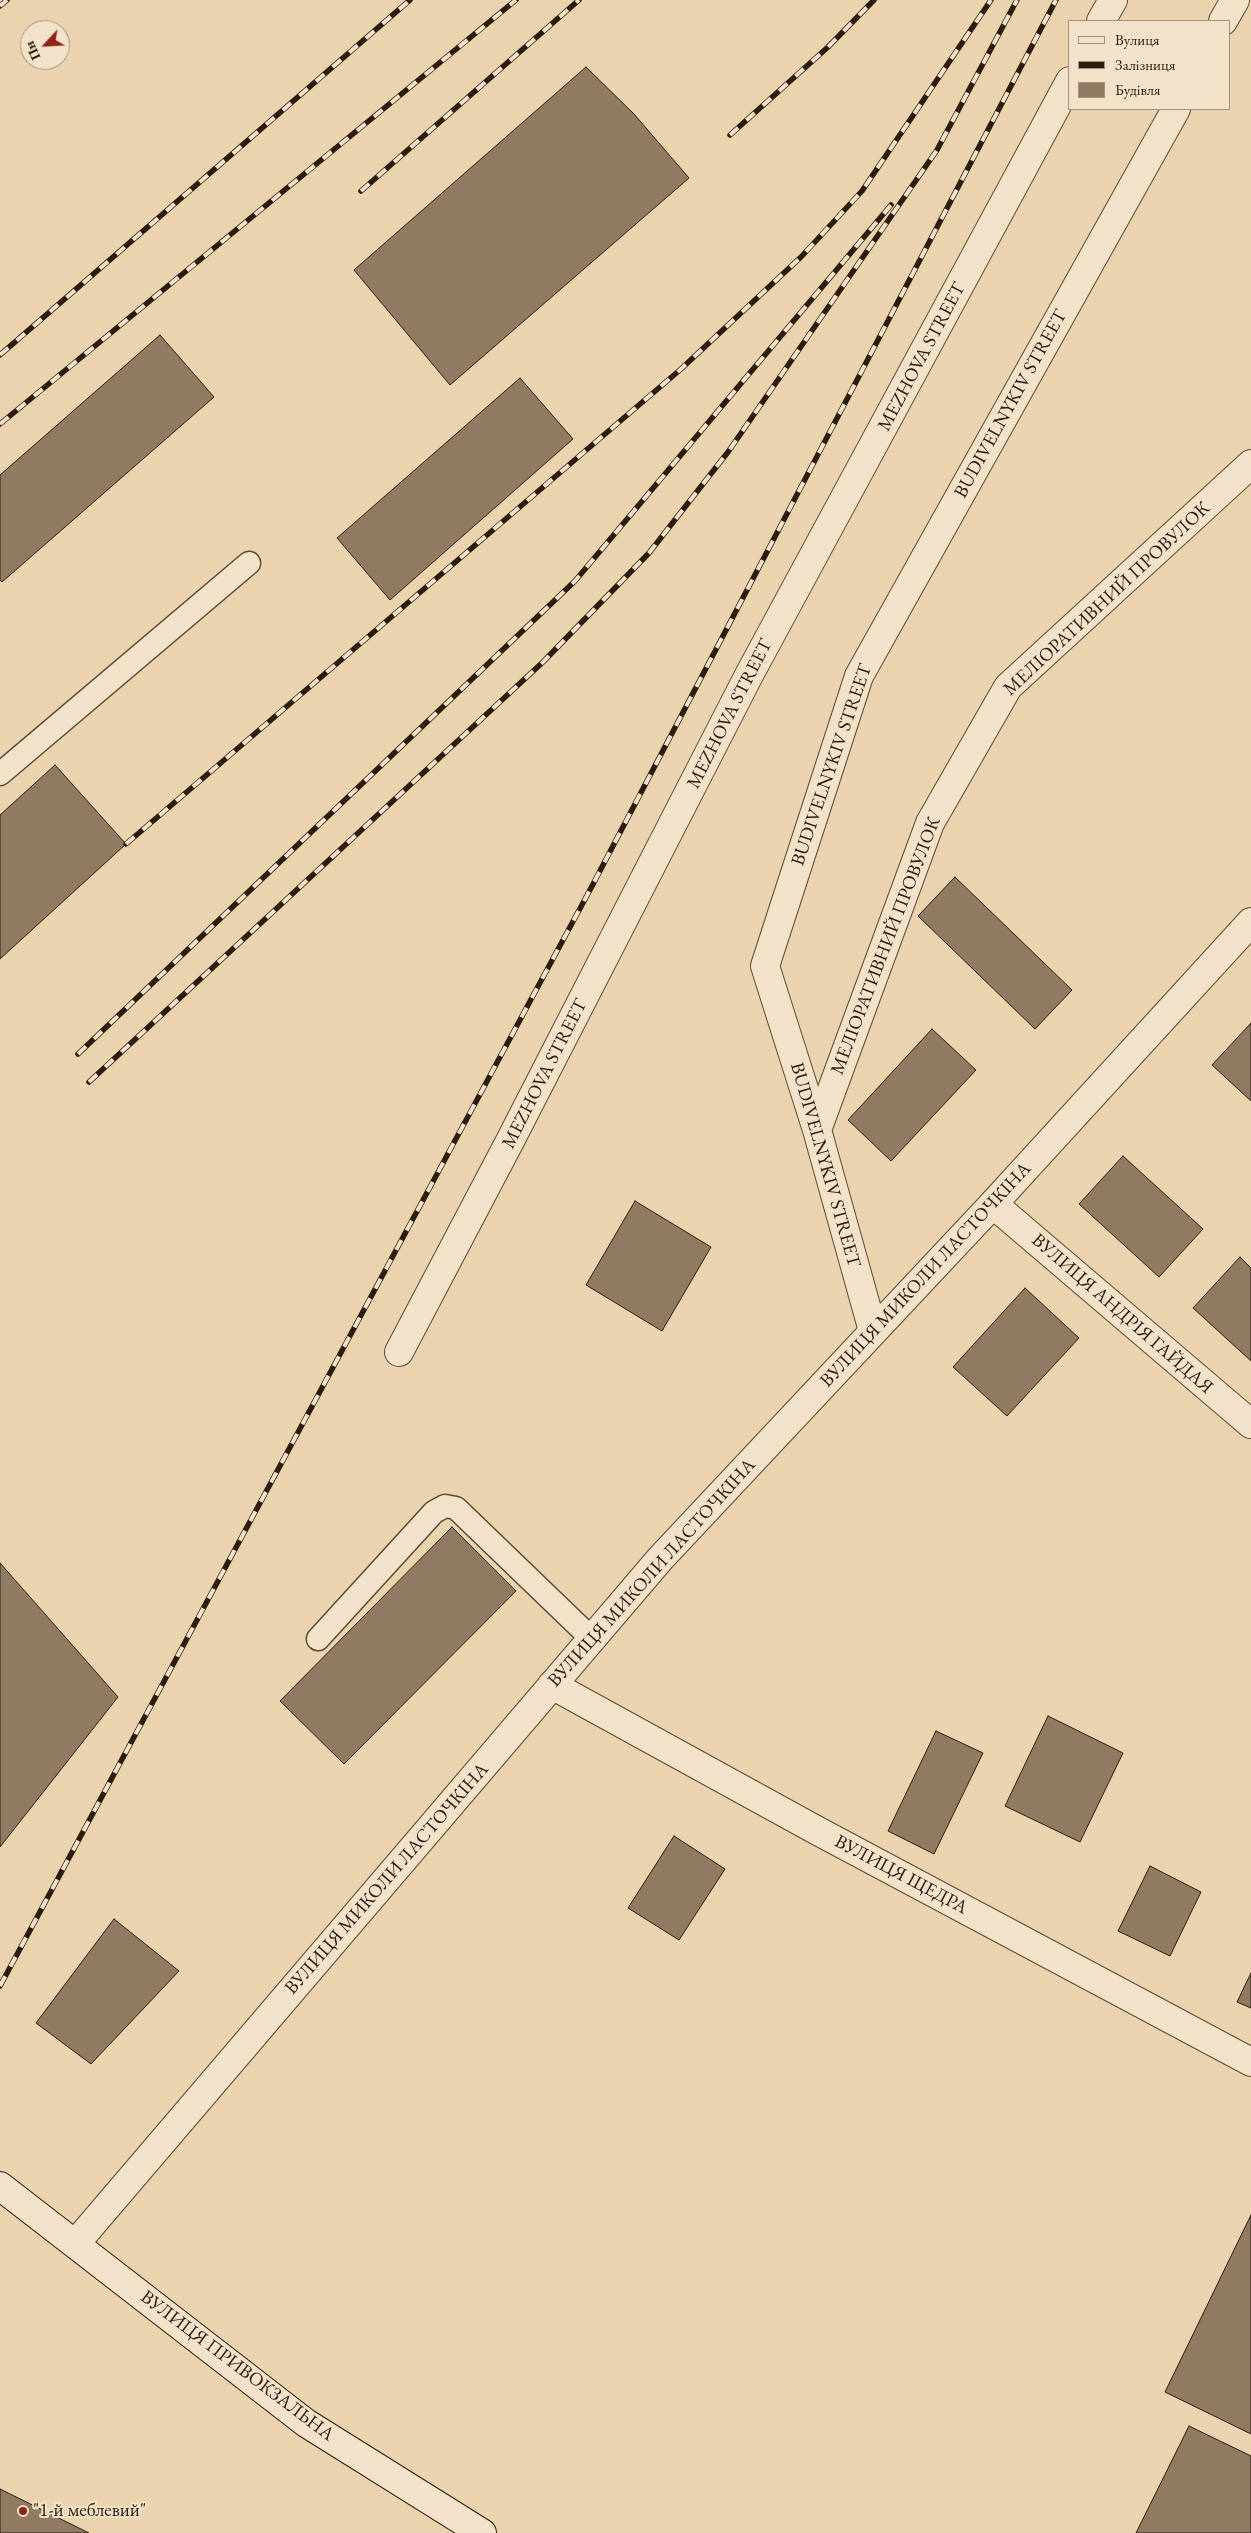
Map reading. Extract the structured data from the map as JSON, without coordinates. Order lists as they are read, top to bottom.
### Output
{
  "streets": {
    "street": [
      "MEZHOVA STREET",
      "BUDIVELNYKIV STREET",
      "МЕЛІОРАТИВНИЙ ПРОВУЛОК",
      "ВУЛИЦЯ МИКОЛИ ЛАСТОЧКІНА",
      "ВУЛИЦЯ АНДРІЯ ГАЙДАЯ",
      "ВУЛИЦЯ ЩЕДРА",
      "ВУЛИЦЯ ПРИВОКЗАЛЬНА"
    ]
  },
  "crossings": [
    ["BUDIVELNYKIV STREET", "МЕЛІОРАТИВНИЙ ПРОВУЛОК"],
    ["BUDIVELNYKIV STREET", "ВУЛИЦЯ МИКОЛИ ЛАСТОЧКІНА"],
    ["ВУЛИЦЯ МИКОЛИ ЛАСТОЧКІНА", "ВУЛИЦЯ АНДРІЯ ГАЙДАЯ"],
    ["ВУЛИЦЯ МИКОЛИ ЛАСТОЧКІНА", "ВУЛИЦЯ ЩЕДРА"],
    ["ВУЛИЦЯ МИКОЛИ ЛАСТОЧКІНА", "ВУЛИЦЯ ПРИВОКЗАЛЬНА"]
  ],
  "places": ["\"1-й меблевий\""],
  "legend": ["Вулиця", "Залізниця", "Будівля"],
  "north": "bottom left"
}
